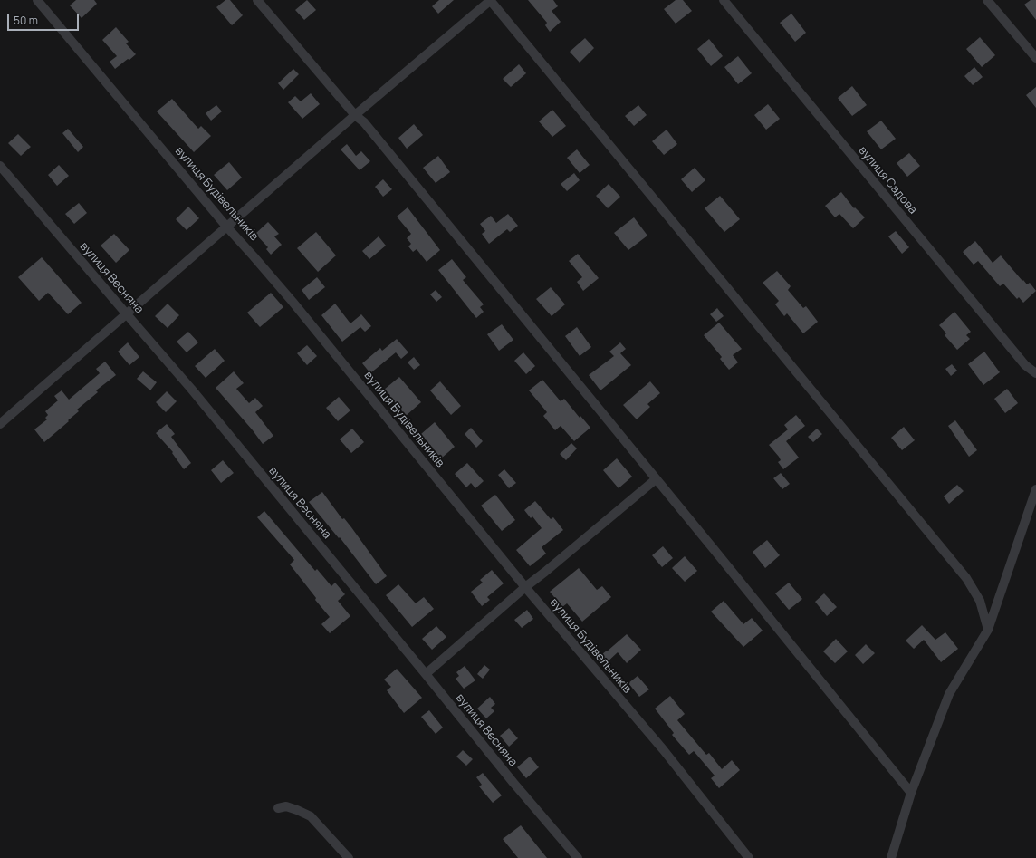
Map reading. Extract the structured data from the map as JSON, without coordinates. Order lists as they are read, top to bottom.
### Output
{
  "streets": {
    "street": ["вулиця Садова", "вулиця Будівельників", "вулиця Весняна"]
  },
  "scale_bar": "50 m"
}
